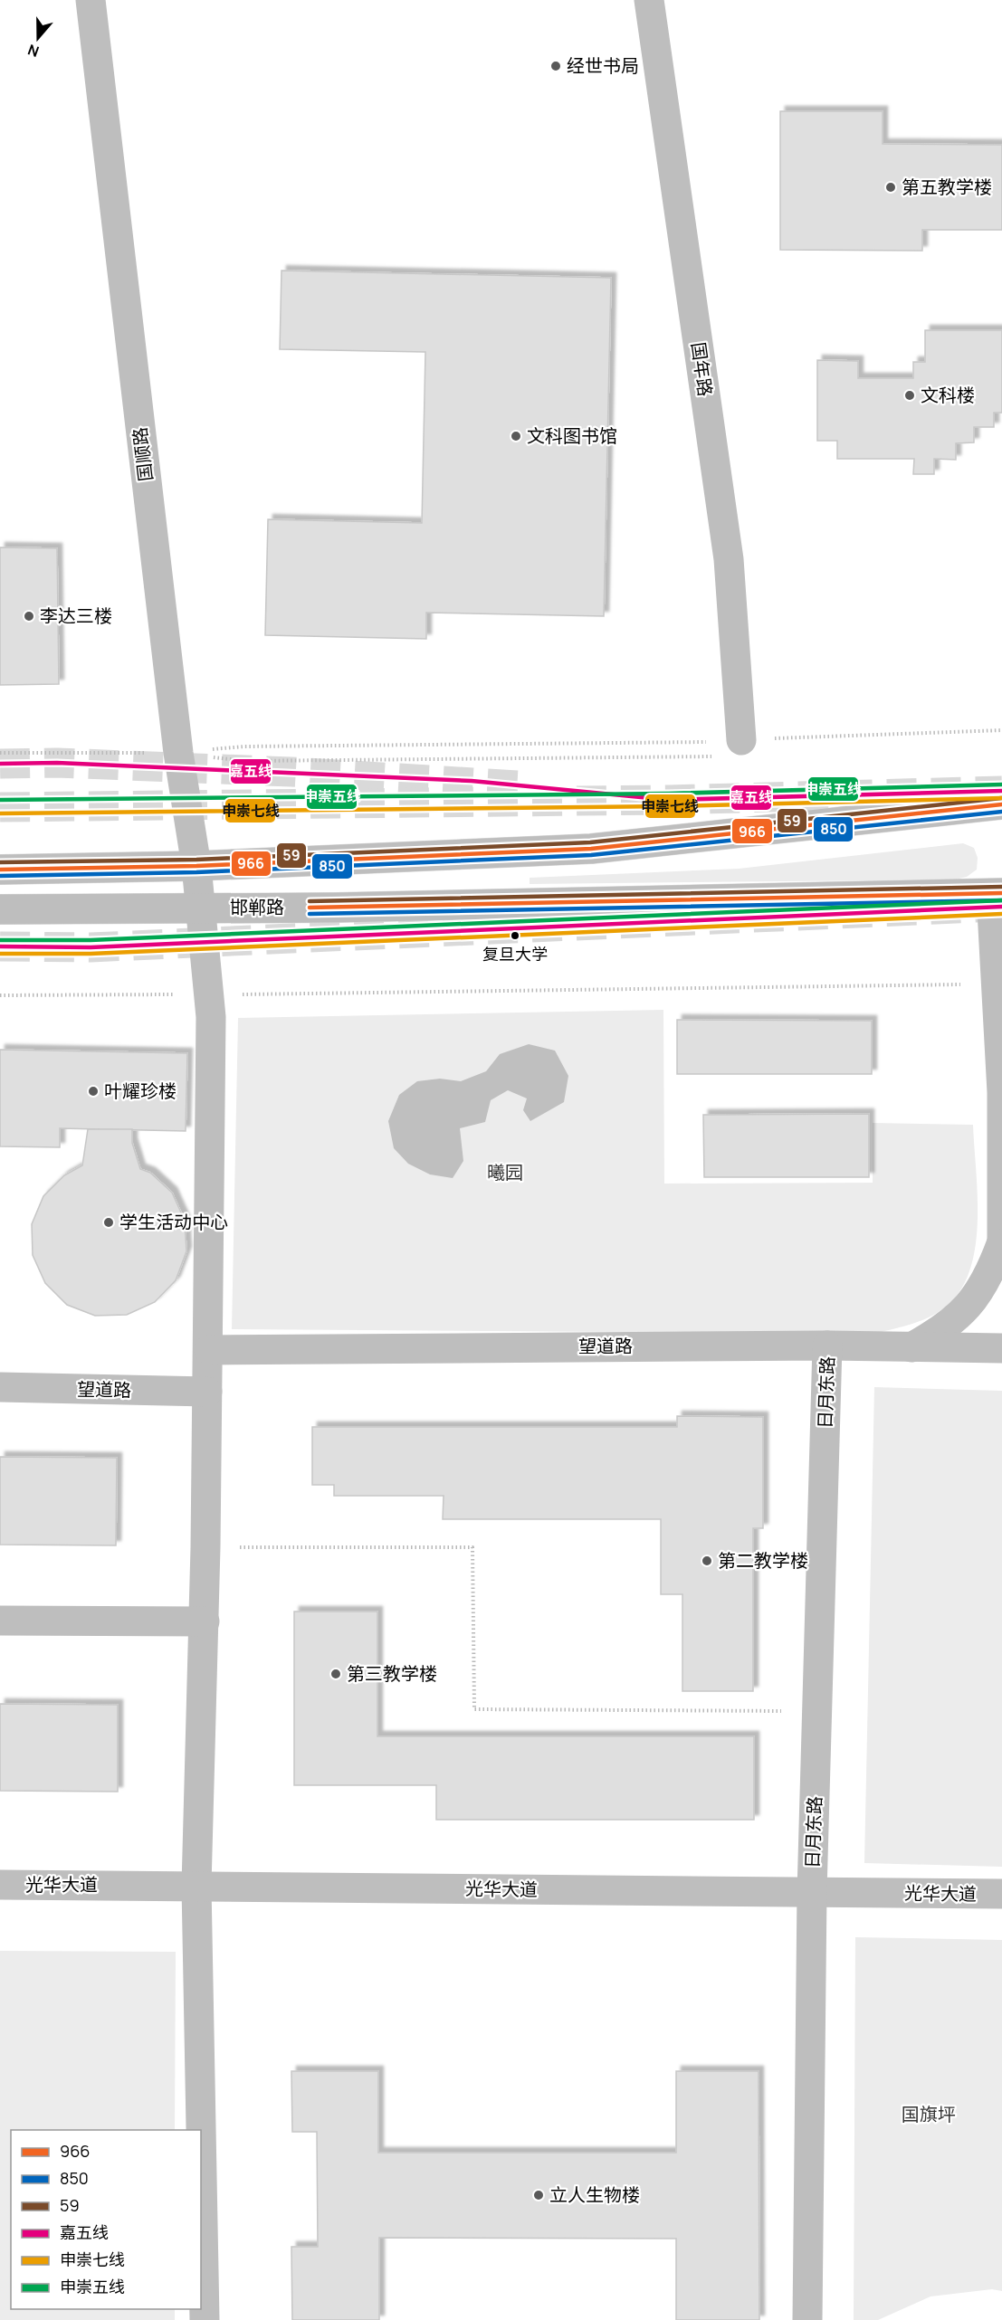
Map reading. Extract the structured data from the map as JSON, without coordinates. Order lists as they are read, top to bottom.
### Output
{
  "streets": {
    "main road": [
      "国年路",
      "国顺路",
      "邯郸路",
      "望道路",
      "日月东路",
      "光华大道"
    ]
  },
  "crossings": [
    ["国顺路", "邯郸路"],
    ["国顺路", "望道路"],
    ["国顺路", "光华大道"],
    ["望道路", "日月东路"],
    ["日月东路", "光华大道"]
  ],
  "parks": ["曦园", "国旗坪"],
  "places": [
    "经世书局",
    "第五教学楼",
    "文科楼",
    "文科图书馆",
    "李达三楼",
    "复旦大学",
    "叶耀珍楼",
    "学生活动中心",
    "第二教学楼",
    "第三教学楼",
    "立人生物楼"
  ],
  "lines": [
    "transit line 嘉五线",
    "transit line 申崇五线",
    "transit line 59",
    "transit line 申崇七线",
    "transit line 966",
    "transit line 850"
  ],
  "legend": [
    "966",
    "850",
    "59",
    "嘉五线",
    "申崇七线",
    "申崇五线"
  ],
  "north": "bottom"
}
